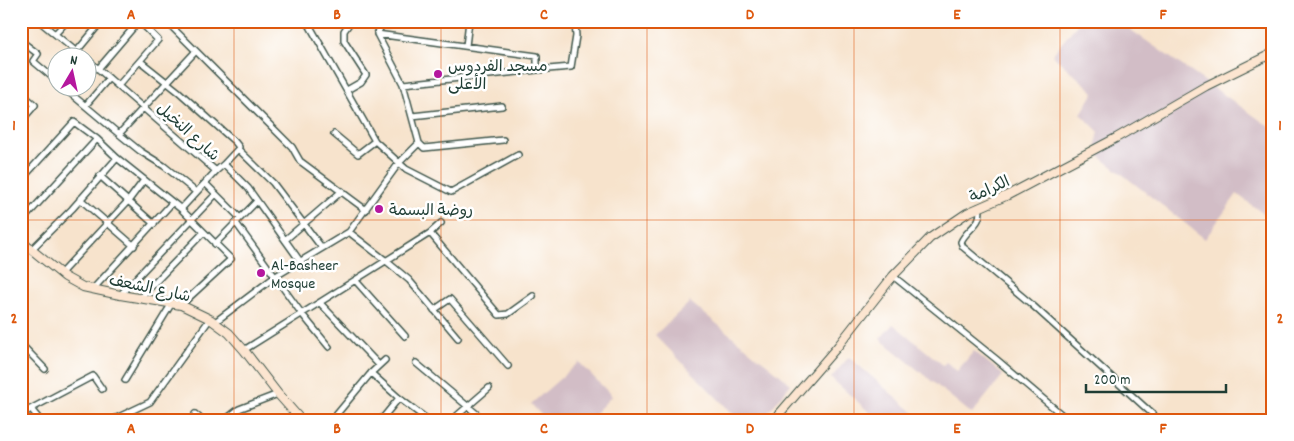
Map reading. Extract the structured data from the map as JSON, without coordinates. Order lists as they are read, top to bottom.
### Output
{
  "streets": {
    "main road": ["الكرامة", "شارع الشعف"],
    "street": ["شارع النخيل"]
  },
  "places": ["مسجد الفردوس الأعلى", "روضة البسمة", "Al-Basheer Mosque"],
  "scale_bar": "200 m",
  "north": "top",
  "grid": {
    "columns": [
      "A",
      "B",
      "C",
      "D",
      "E",
      "F"
    ],
    "rows": ["1", "2"]
  }
}
